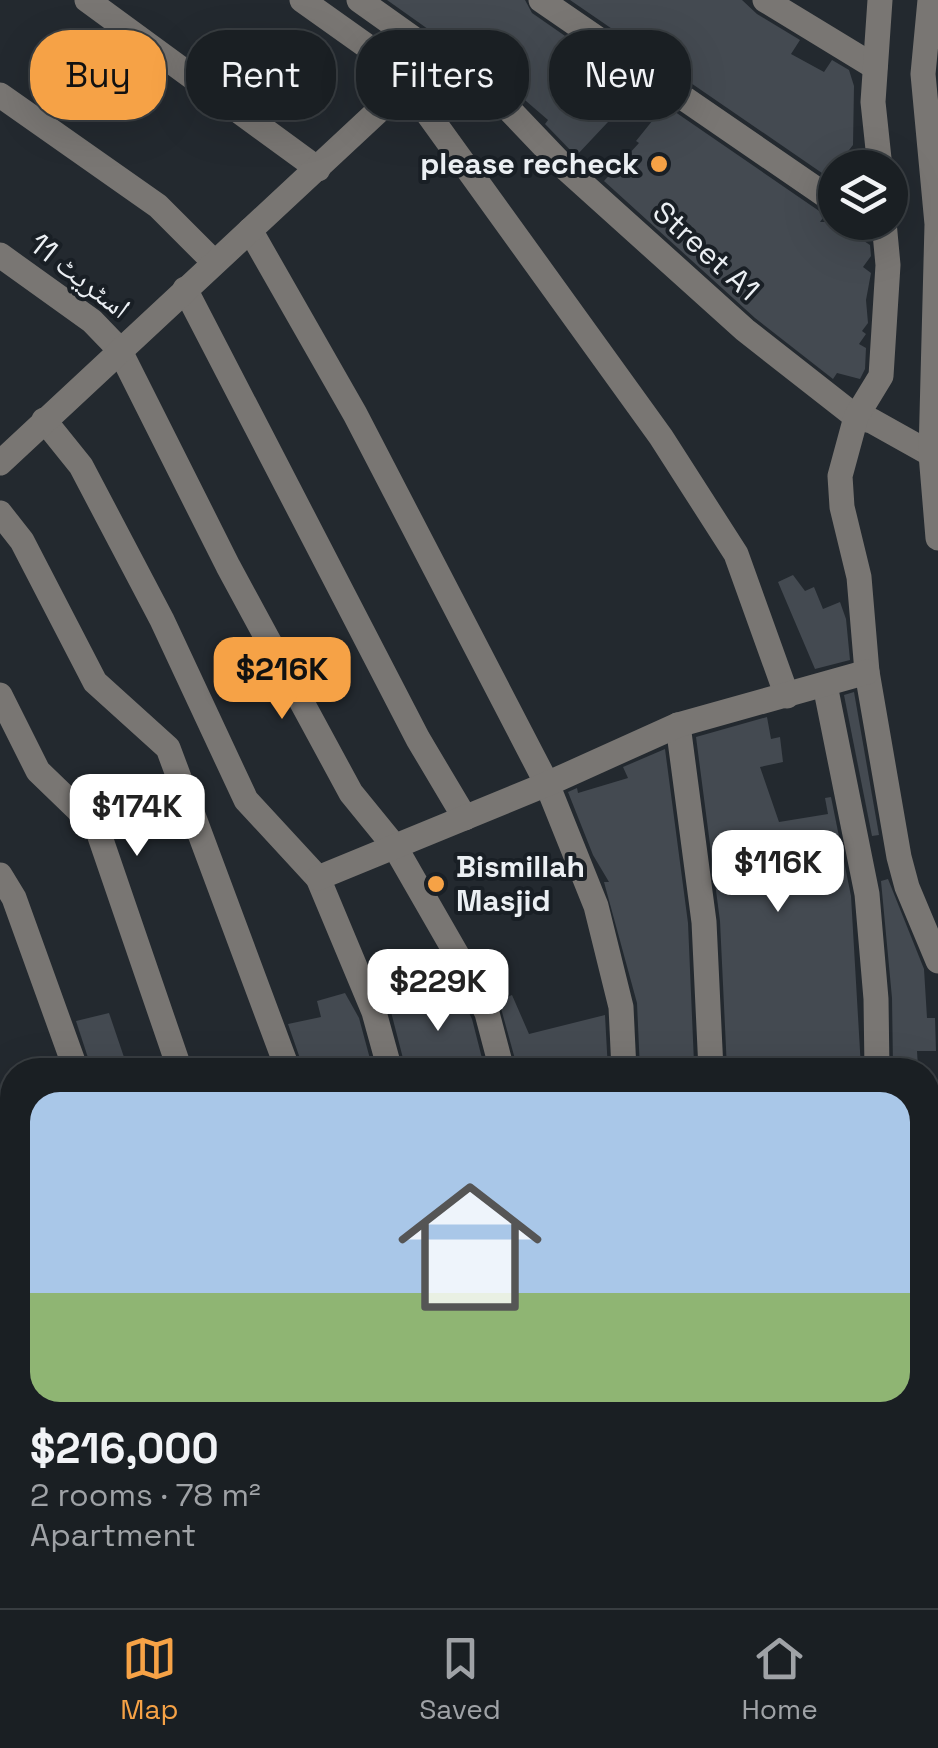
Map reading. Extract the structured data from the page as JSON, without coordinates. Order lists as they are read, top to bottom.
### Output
{
  "streets": {
    "street": ["Street A1", "اسٹریٹ 11"]
  },
  "places": ["please recheck", "Bismillah Masjid"],
  "page": {
    "chip": [
      "Buy",
      "Rent",
      "Filters",
      "New"
    ],
    "price": [
      "$216K",
      "$174K",
      "$116K",
      "$229K"
    ],
    "list": [
      {
        "name": "$216,000",
        "note": "2 rooms · 78 m² · Apartment"
      }
    ],
    "tabs": ["Map", "Saved", "Home"]
  }
}
